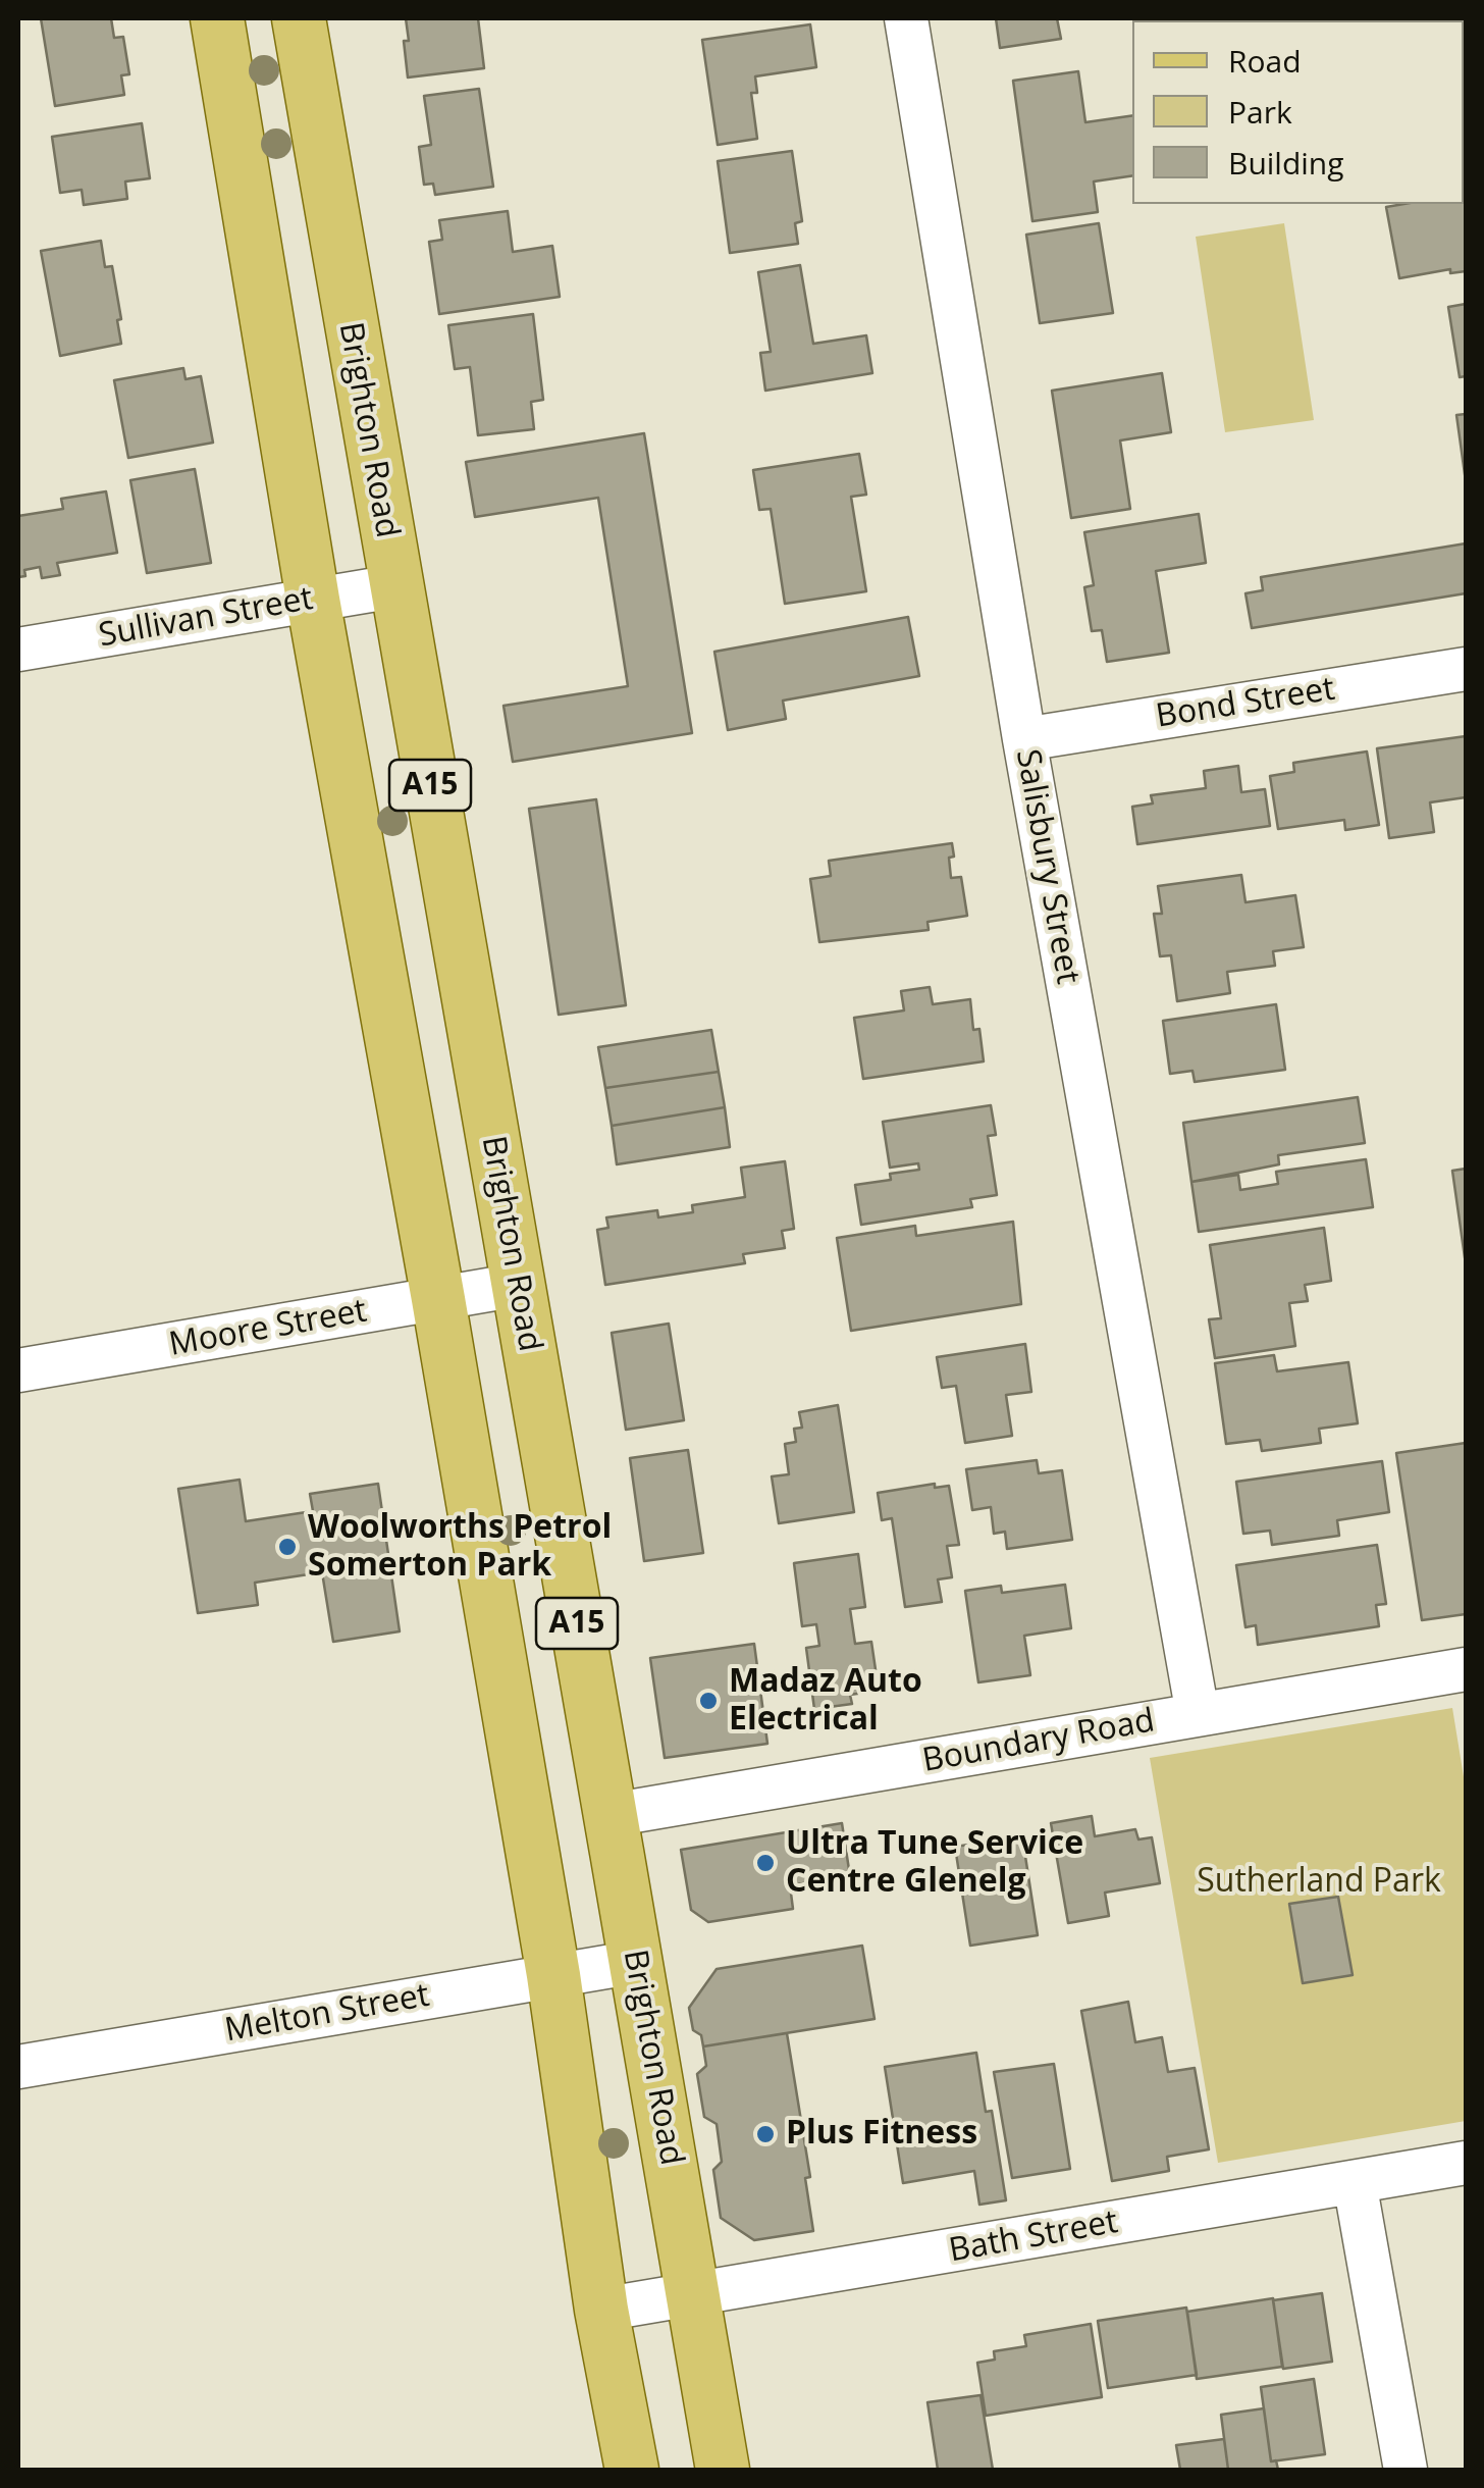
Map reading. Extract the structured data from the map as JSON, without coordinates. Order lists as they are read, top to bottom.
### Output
{
  "streets": {
    "main road": ["Brighton Road", "A15"],
    "street": [
      "Sullivan Street",
      "Bond Street",
      "Salisbury Street",
      "Moore Street",
      "Boundary Road",
      "Melton Street",
      "Bath Street"
    ]
  },
  "crossings": [
    ["Brighton Road", "Sullivan Street"],
    ["Brighton Road", "Moore Street"],
    ["Brighton Road", "Boundary Road"],
    ["Brighton Road", "Melton Street"],
    ["Brighton Road", "Bath Street"],
    ["Sullivan Street", "A15"],
    ["Bond Street", "Salisbury Street"],
    ["A15", "Moore Street"],
    ["A15", "Melton Street"],
    ["A15", "Bath Street"],
    ["Salisbury Street", "Boundary Road"]
  ],
  "parks": ["Sutherland Park"],
  "places": [
    "Woolworths Petrol Somerton Park",
    "Madaz Auto Electrical",
    "Ultra Tune Service Centre Glenelg",
    "Plus Fitness"
  ],
  "legend": ["Road", "Park", "Building"]
}
